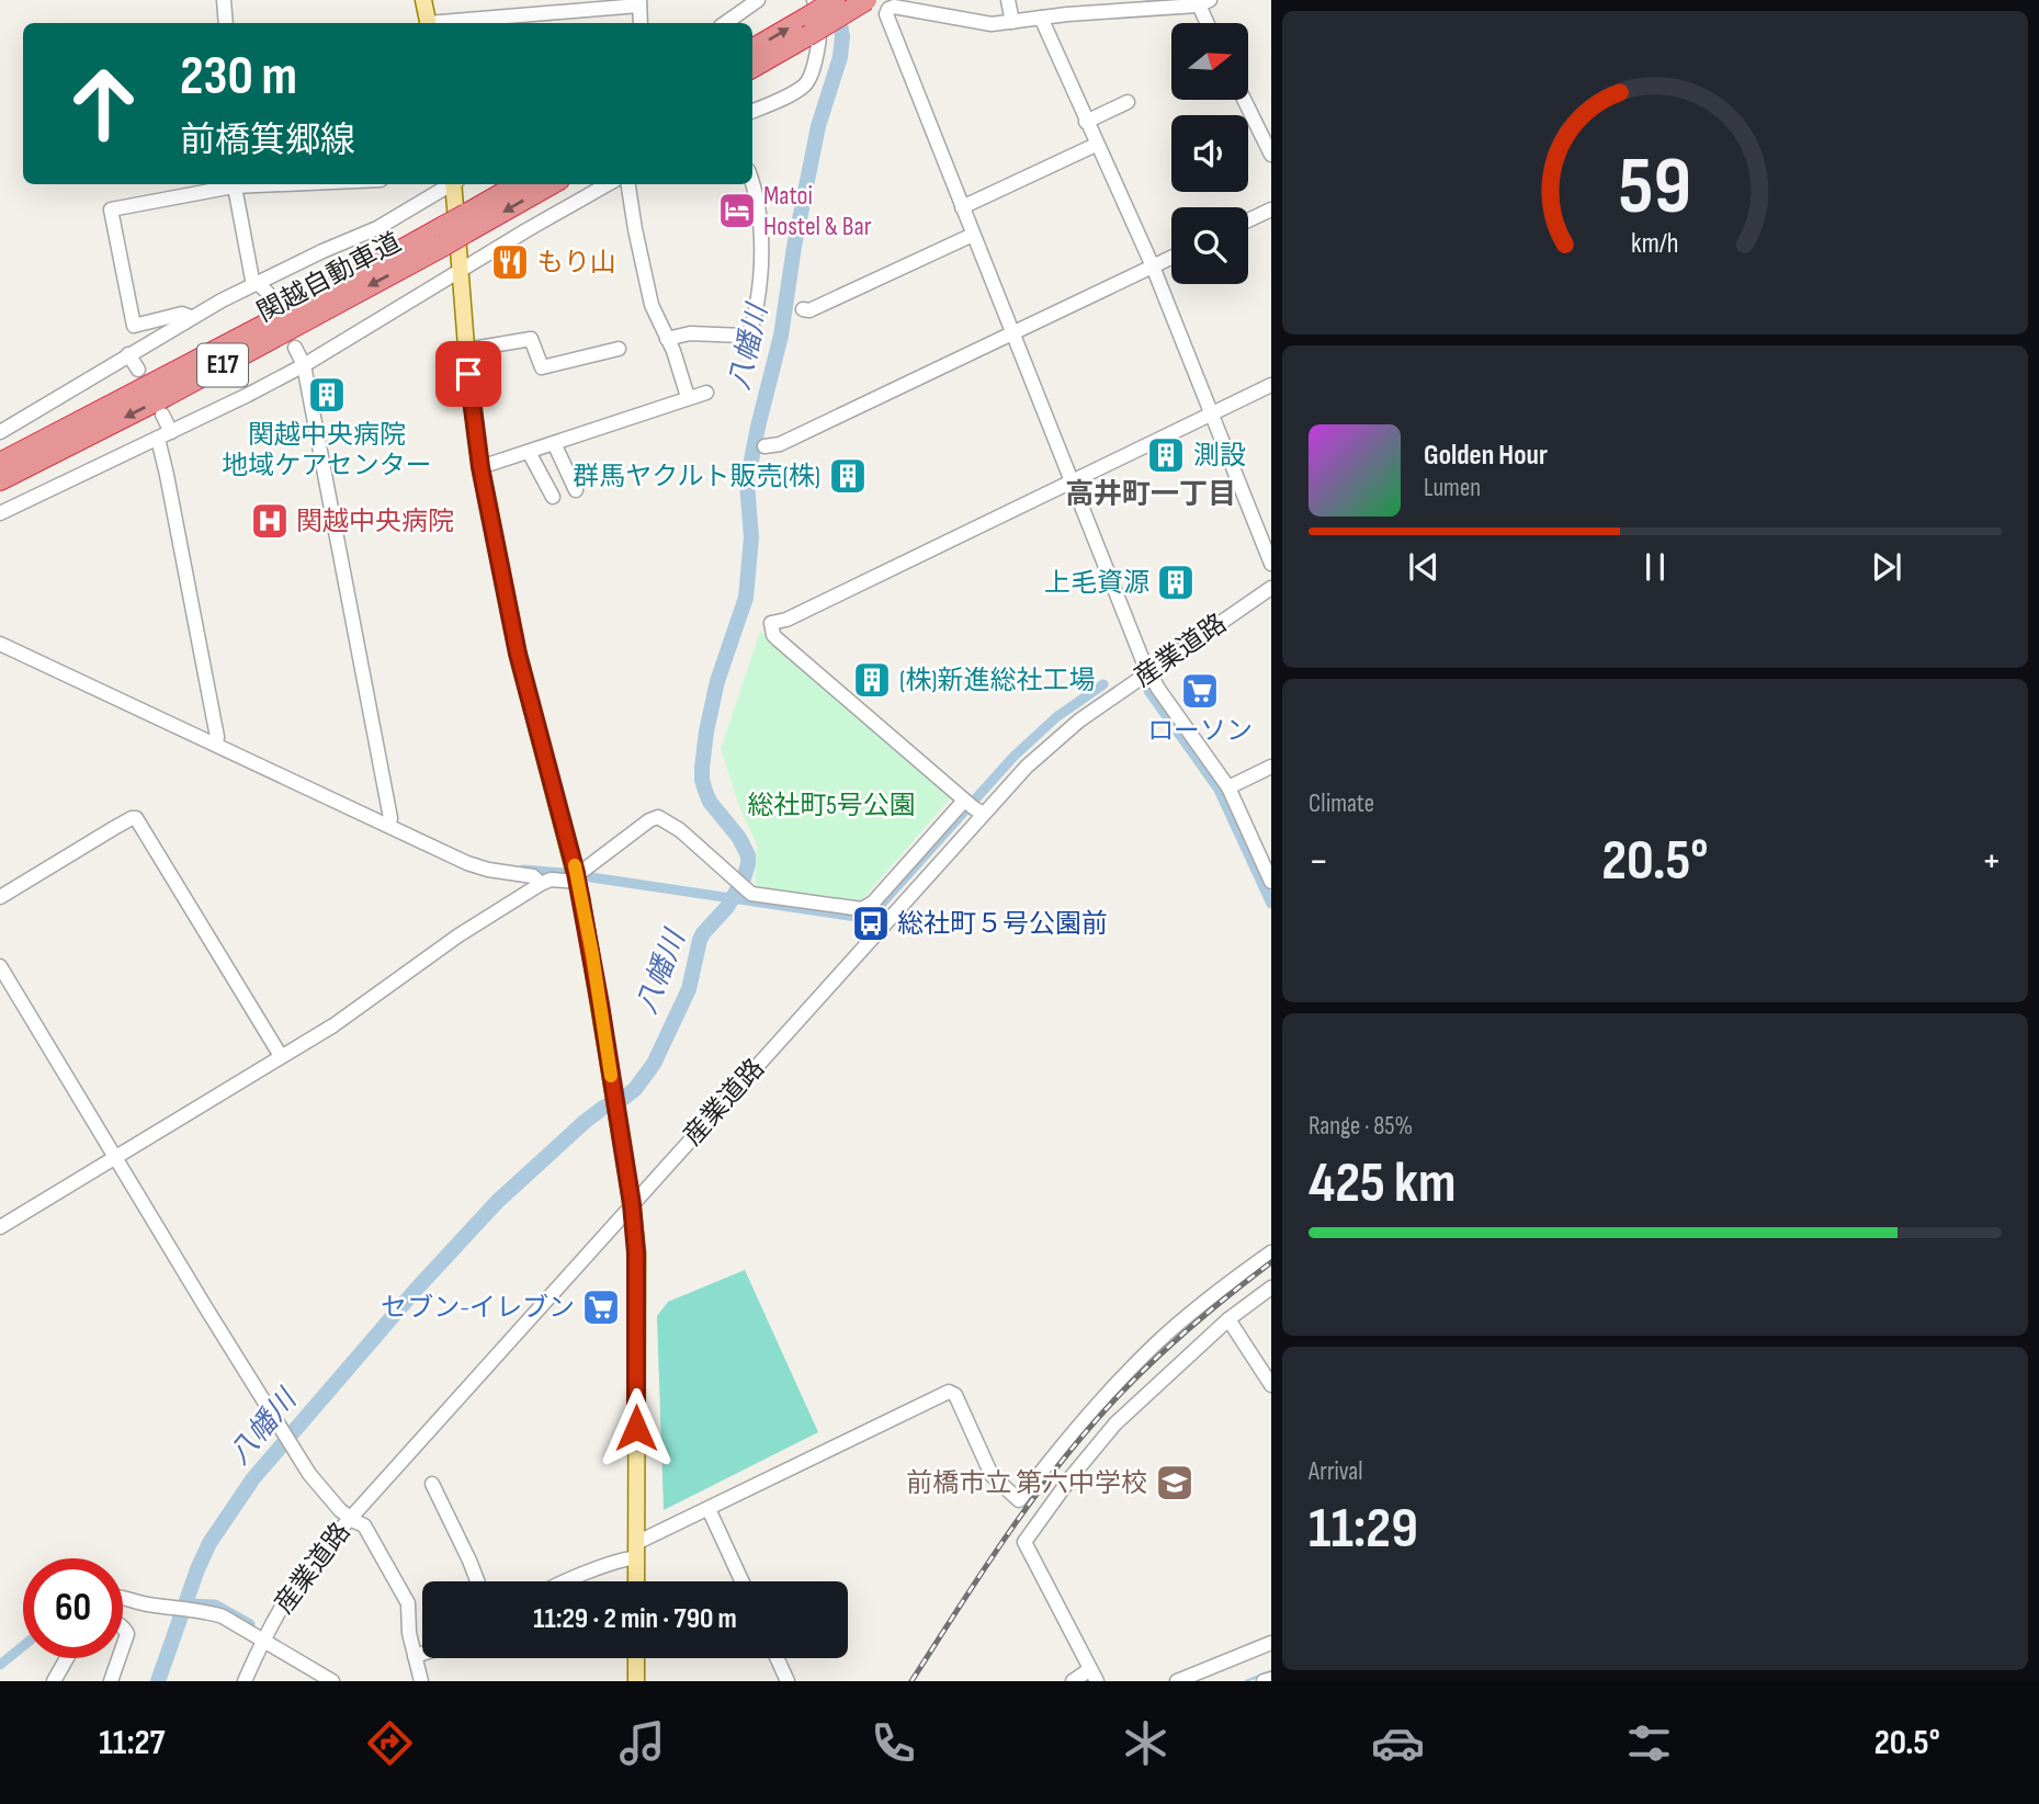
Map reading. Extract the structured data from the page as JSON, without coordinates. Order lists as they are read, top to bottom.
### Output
{
  "streets": {
    "highway": ["関越自動車道", "E17"],
    "street": ["産業道路"]
  },
  "districts": ["高井町一丁目"],
  "water": ["八幡川"],
  "parks": ["総社町5号公園"],
  "places": {
    "hotel": ["Matoi Hostel & Bar"],
    "restaurant": ["もり山"],
    "building": [
      "関越中央病院 地域ケアセンター",
      "測設",
      "群馬ヤクルト販売(株)",
      "上毛資源",
      "(株)新進総社工場"
    ],
    "hospital": ["関越中央病院"],
    "supermarket": ["ローソン", "セブン-イレブン"],
    "bus stop": ["総社町５号公園前"],
    "school or university": ["前橋市立 第六中学校"]
  },
  "north": "right",
  "page": {
    "turn": ["230 m", "前橋箕郷線"],
    "song": ["Golden Hour", "Lumen"],
    "tile": [
      "Climate",
      ["Range · 85%", "425 km"],
      ["Arrival", "11:29"]
    ],
    "heat": ["−", "20.5°", "+"],
    "limit": "60",
    "trip": "11:29 · 2 min · 790 m",
    "tabs": ["11:27", "20.5°"],
    "gauge": ["59", "km/h"]
  }
}
